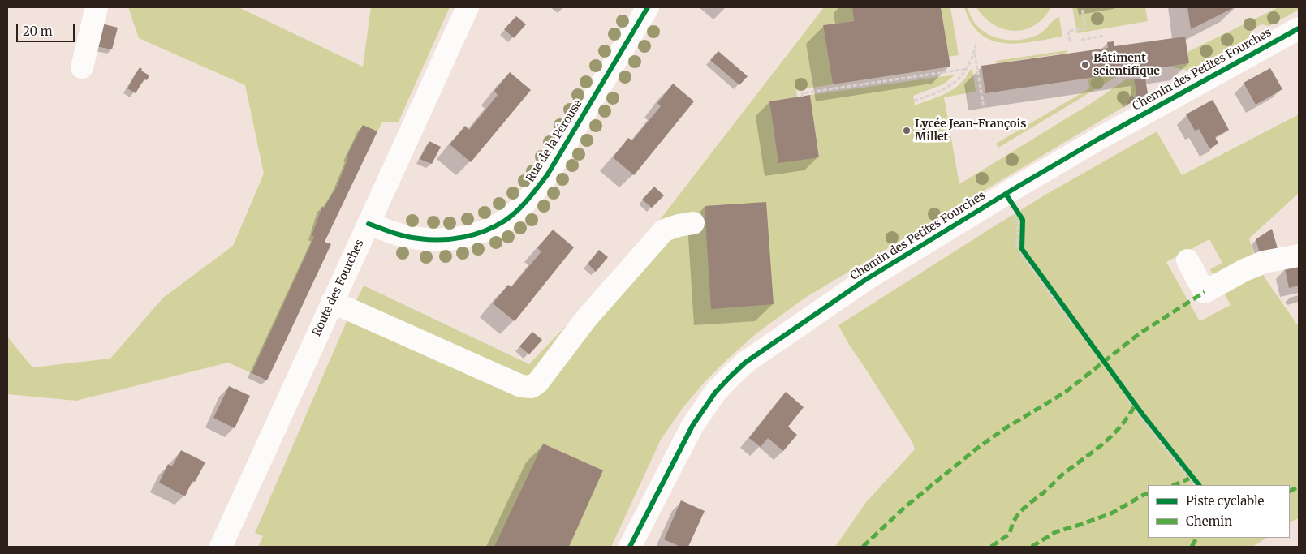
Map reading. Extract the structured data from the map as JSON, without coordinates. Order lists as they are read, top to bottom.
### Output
{
  "streets": {
    "street": ["Chemin des Petites Fourches", "Rue de la Pérouse", "Route des Fourches"]
  },
  "crossings": [
    ["Rue de la Pérouse", "Route des Fourches"]
  ],
  "places": ["Bâtiment scientifique", "Lycée Jean-François Millet"],
  "legend": ["Piste cyclable", "Chemin"],
  "scale_bar": "20 m"
}
